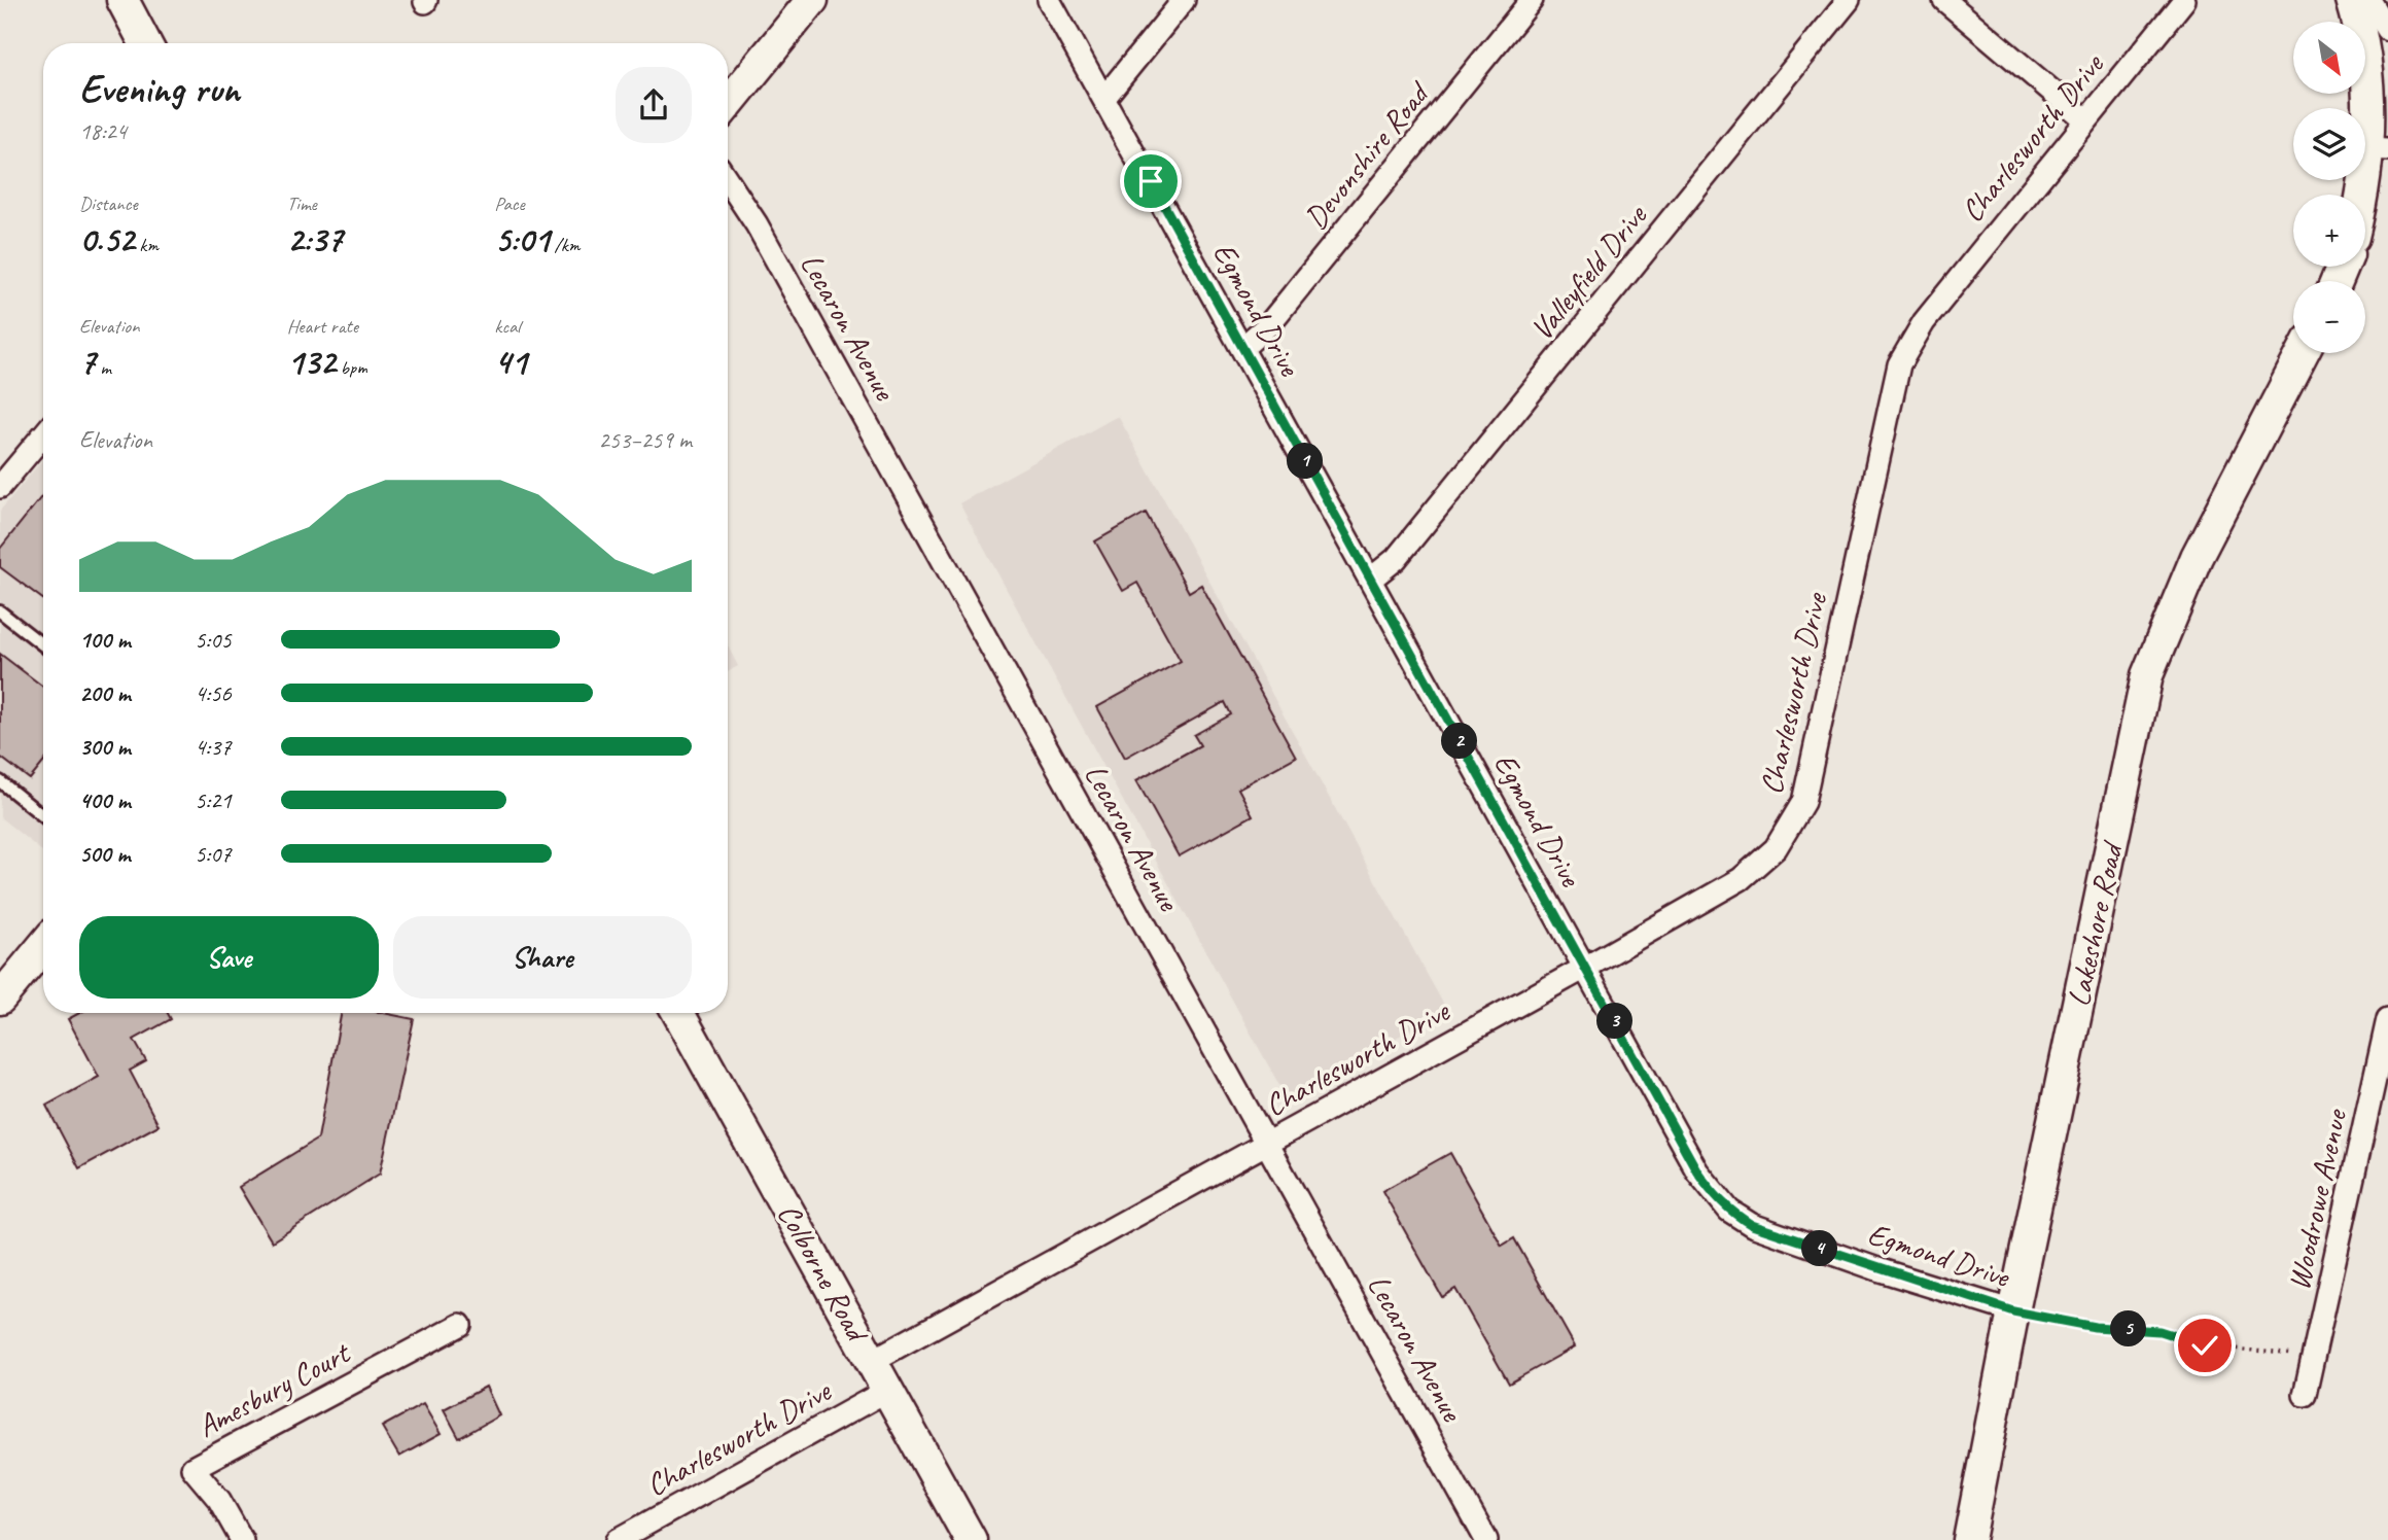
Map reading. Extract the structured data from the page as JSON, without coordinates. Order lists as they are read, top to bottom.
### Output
{
  "streets": {
    "street": [
      "Charlesworth Drive",
      "Devonshire Road",
      "Valleyfield Drive",
      "Egmond Drive",
      "Lecaron Avenue",
      "Lakeshore Road",
      "Woodrowe Avenue",
      "Colborne Road",
      "Amesbury Court"
    ]
  },
  "crossings": [
    ["Charlesworth Drive", "Egmond Drive"],
    ["Charlesworth Drive", "Lecaron Avenue"],
    ["Charlesworth Drive", "Colborne Road"],
    ["Devonshire Road", "Egmond Drive"],
    ["Valleyfield Drive", "Egmond Drive"],
    ["Egmond Drive", "Lakeshore Road"]
  ],
  "north": "bottom right",
  "page": {
    "map_buttons": ["+", "−"],
    "heading": ["Evening run", "18:24"],
    "stats": [
      ["Distance", "0.52 km"],
      ["Time", "2:37"],
      ["Pace", "5:01 /km"],
      ["Elevation", "7 m"],
      ["Heart rate", "132 bpm"],
      ["kcal", "41"]
    ],
    "chart": ["Elevation", "253–259 m"],
    "pins": [
      "1",
      "2",
      "3",
      "4",
      "5"
    ],
    "list": [
      {
        "name": "100 m",
        "note": "5:05"
      },
      {
        "name": "200 m",
        "note": "4:56"
      },
      {
        "name": "300 m",
        "note": "4:37"
      },
      {
        "name": "400 m",
        "note": "5:21"
      },
      {
        "name": "500 m",
        "note": "5:07"
      }
    ],
    "buttons": ["Save", "Share"]
  }
}
